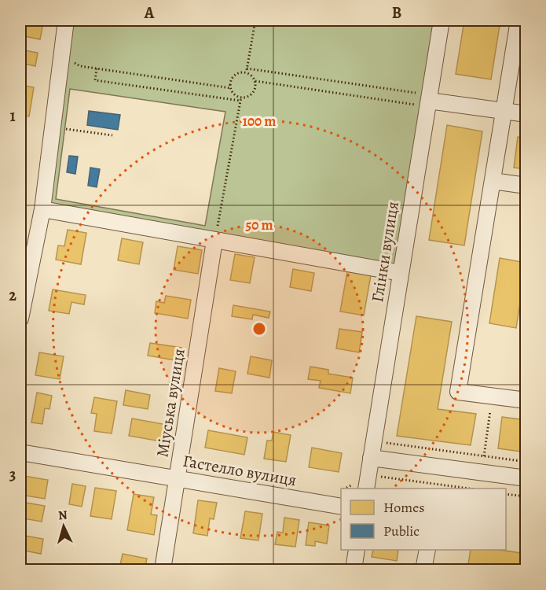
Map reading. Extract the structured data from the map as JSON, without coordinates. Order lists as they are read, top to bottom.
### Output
{
  "streets": {
    "street": ["Глінки вулиця", "Міуська вулиця", "Гастелло вулиця"]
  },
  "crossings": [
    ["Міуська вулиця", "Гастелло вулиця"]
  ],
  "legend": ["Homes", "Public"],
  "north": "top",
  "grid": {
    "columns": ["A", "B"],
    "rows": ["1", "2", "3"]
  },
  "rings": ["100 m", "50 m"]
}
